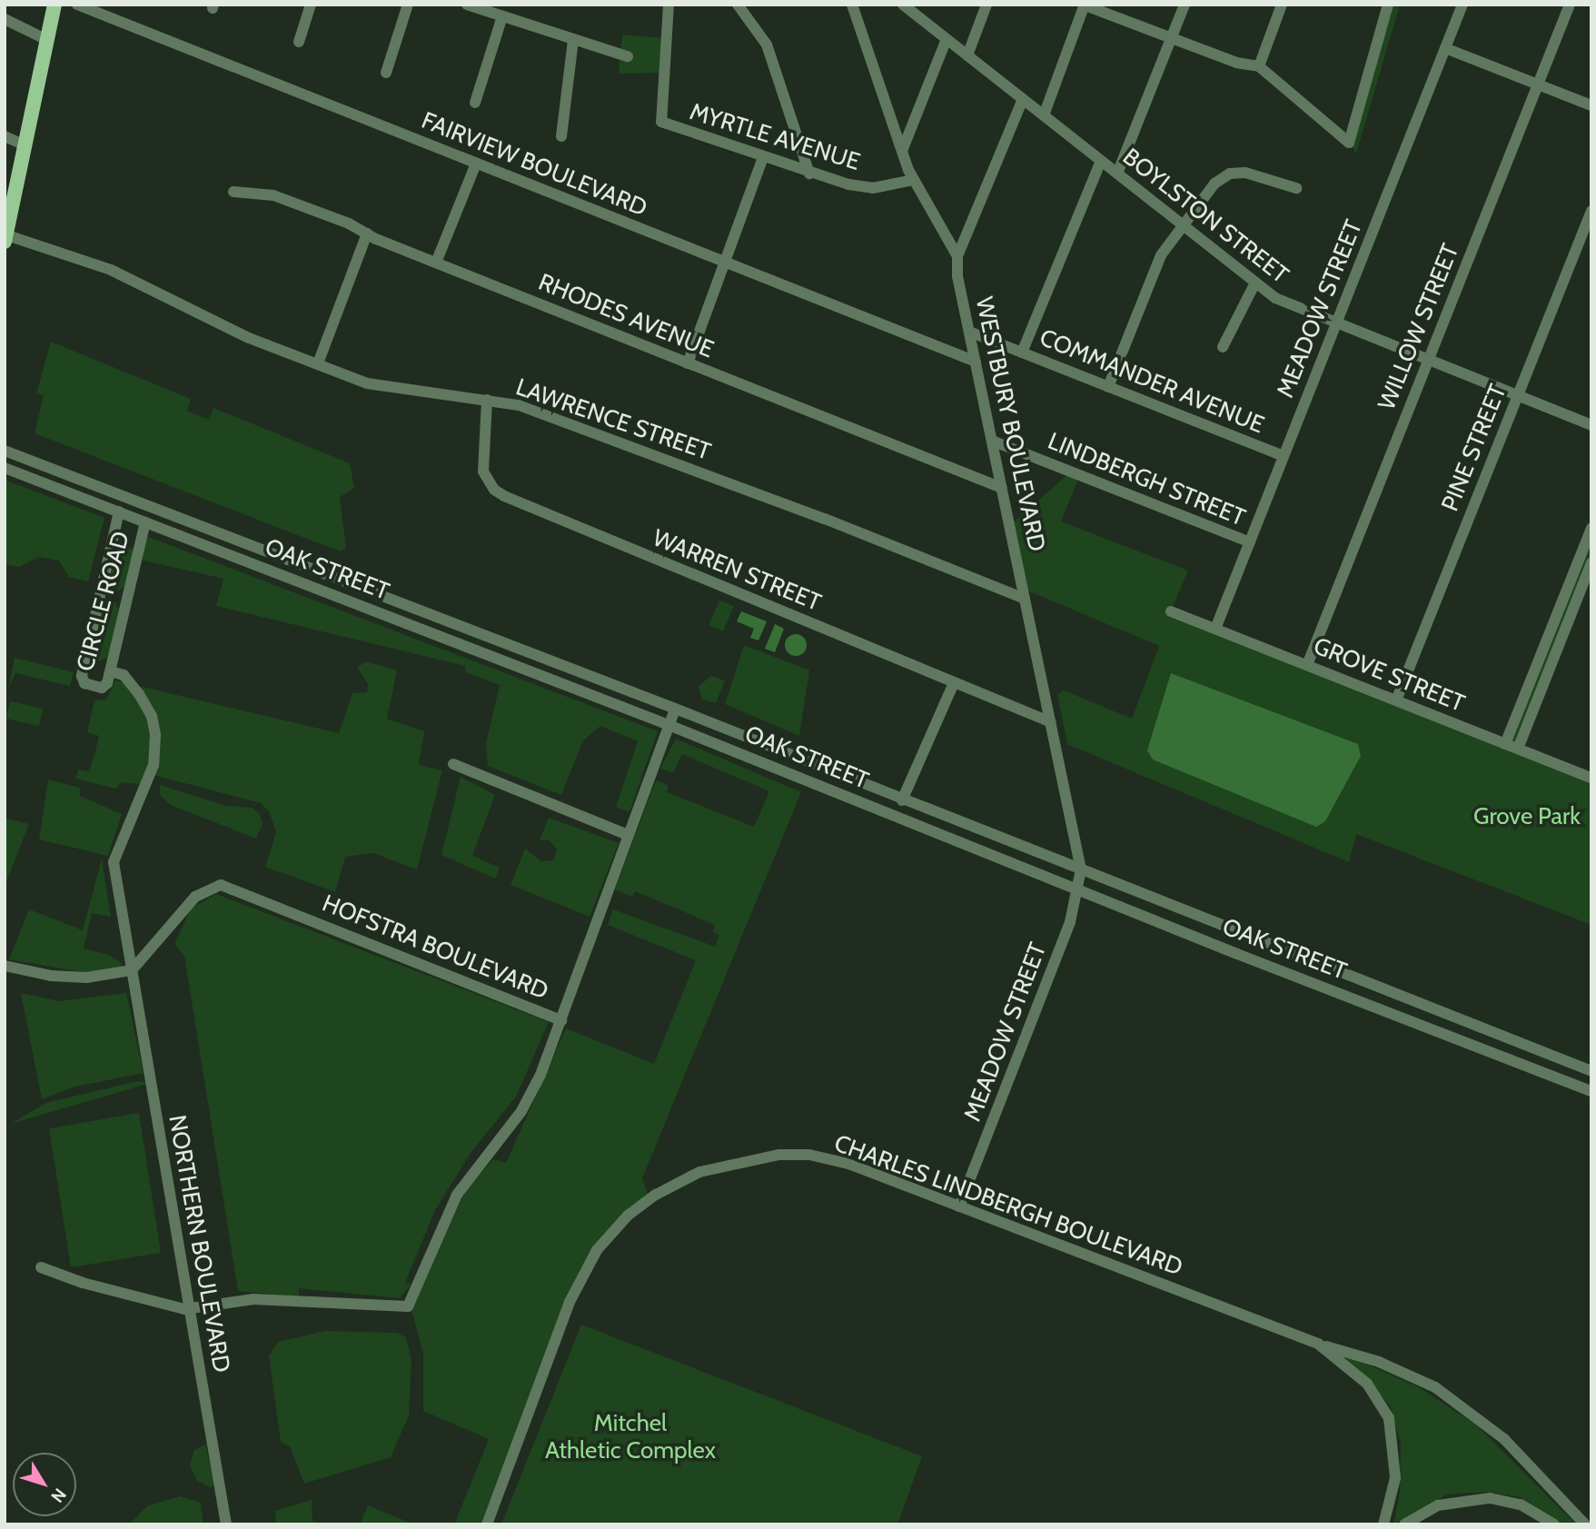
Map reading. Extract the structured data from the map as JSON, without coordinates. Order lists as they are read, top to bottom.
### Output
{
  "streets": {
    "street": [
      "MYRTLE AVENUE",
      "FAIRVIEW BOULEVARD",
      "BOYLSTON STREET",
      "MEADOW STREET",
      "RHODES AVENUE",
      "WILLOW STREET",
      "COMMANDER AVENUE",
      "LAWRENCE STREET",
      "WESTBURY BOULEVARD",
      "PINE STREET",
      "LINDBERGH STREET",
      "OAK STREET",
      "WARREN STREET",
      "CIRCLE ROAD",
      "GROVE STREET",
      "HOFSTRA BOULEVARD",
      "CHARLES LINDBERGH BOULEVARD",
      "NORTHERN BOULEVARD"
    ]
  },
  "crossings": [
    ["MYRTLE AVENUE", "WESTBURY BOULEVARD"],
    ["FAIRVIEW BOULEVARD", "WESTBURY BOULEVARD"],
    ["BOYLSTON STREET", "MEADOW STREET"],
    ["BOYLSTON STREET", "WILLOW STREET"],
    ["BOYLSTON STREET", "PINE STREET"],
    ["MEADOW STREET", "COMMANDER AVENUE"],
    ["MEADOW STREET", "WESTBURY BOULEVARD"],
    ["MEADOW STREET", "LINDBERGH STREET"],
    ["MEADOW STREET", "OAK STREET"],
    ["MEADOW STREET", "GROVE STREET"],
    ["MEADOW STREET", "CHARLES LINDBERGH BOULEVARD"],
    ["RHODES AVENUE", "WESTBURY BOULEVARD"],
    ["WILLOW STREET", "GROVE STREET"],
    ["COMMANDER AVENUE", "WESTBURY BOULEVARD"],
    ["LAWRENCE STREET", "WESTBURY BOULEVARD"],
    ["LAWRENCE STREET", "WARREN STREET"],
    ["WESTBURY BOULEVARD", "LINDBERGH STREET"],
    ["WESTBURY BOULEVARD", "OAK STREET"],
    ["WESTBURY BOULEVARD", "WARREN STREET"],
    ["PINE STREET", "GROVE STREET"],
    ["OAK STREET", "CIRCLE ROAD"],
    ["OAK STREET", "HOFSTRA BOULEVARD"],
    ["CIRCLE ROAD", "NORTHERN BOULEVARD"],
    ["HOFSTRA BOULEVARD", "NORTHERN BOULEVARD"]
  ],
  "parks": ["Grove Park", "Mitchel Athletic Complex"],
  "north": "bottom right"
}
